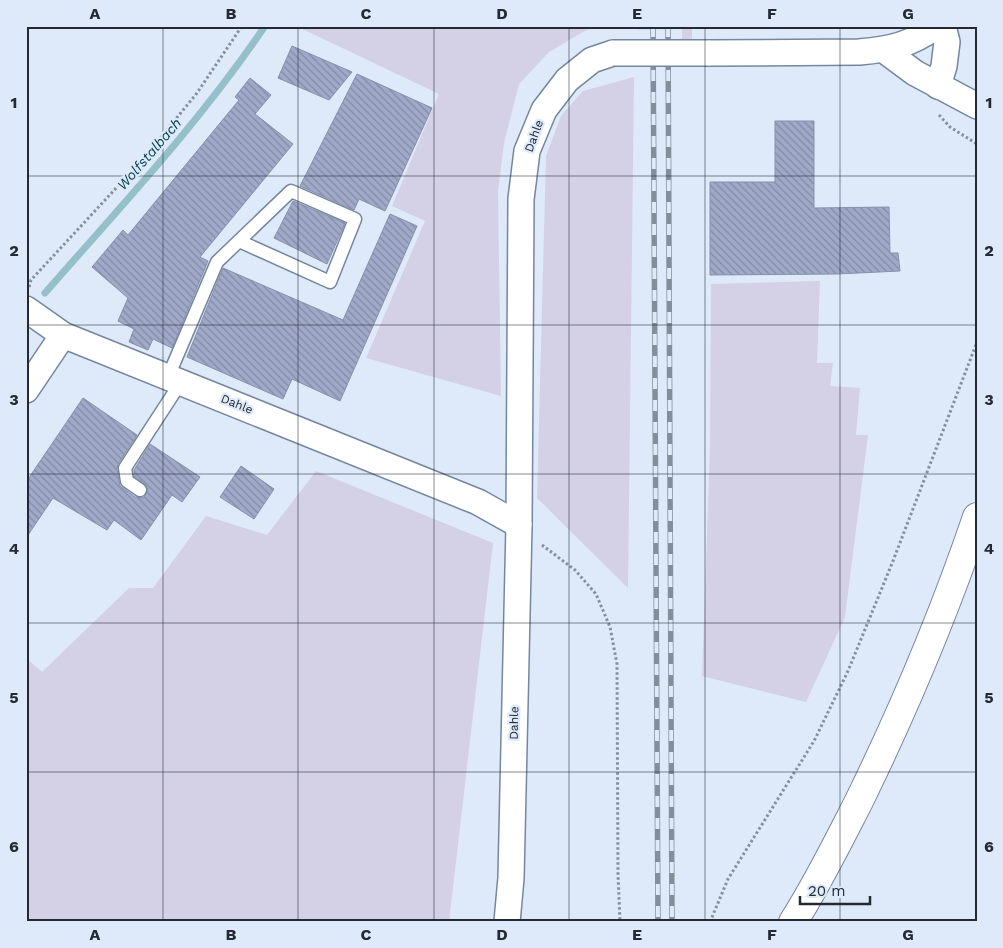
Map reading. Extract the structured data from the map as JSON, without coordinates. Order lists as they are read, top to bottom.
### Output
{
  "streets": {
    "street": ["Dahle"]
  },
  "water": ["Wolfstalbach"],
  "scale_bar": "20 m",
  "grid": {
    "columns": [
      "A",
      "B",
      "C",
      "D",
      "E",
      "F",
      "G"
    ],
    "rows": [
      "1",
      "2",
      "3",
      "4",
      "5",
      "6"
    ]
  }
}
